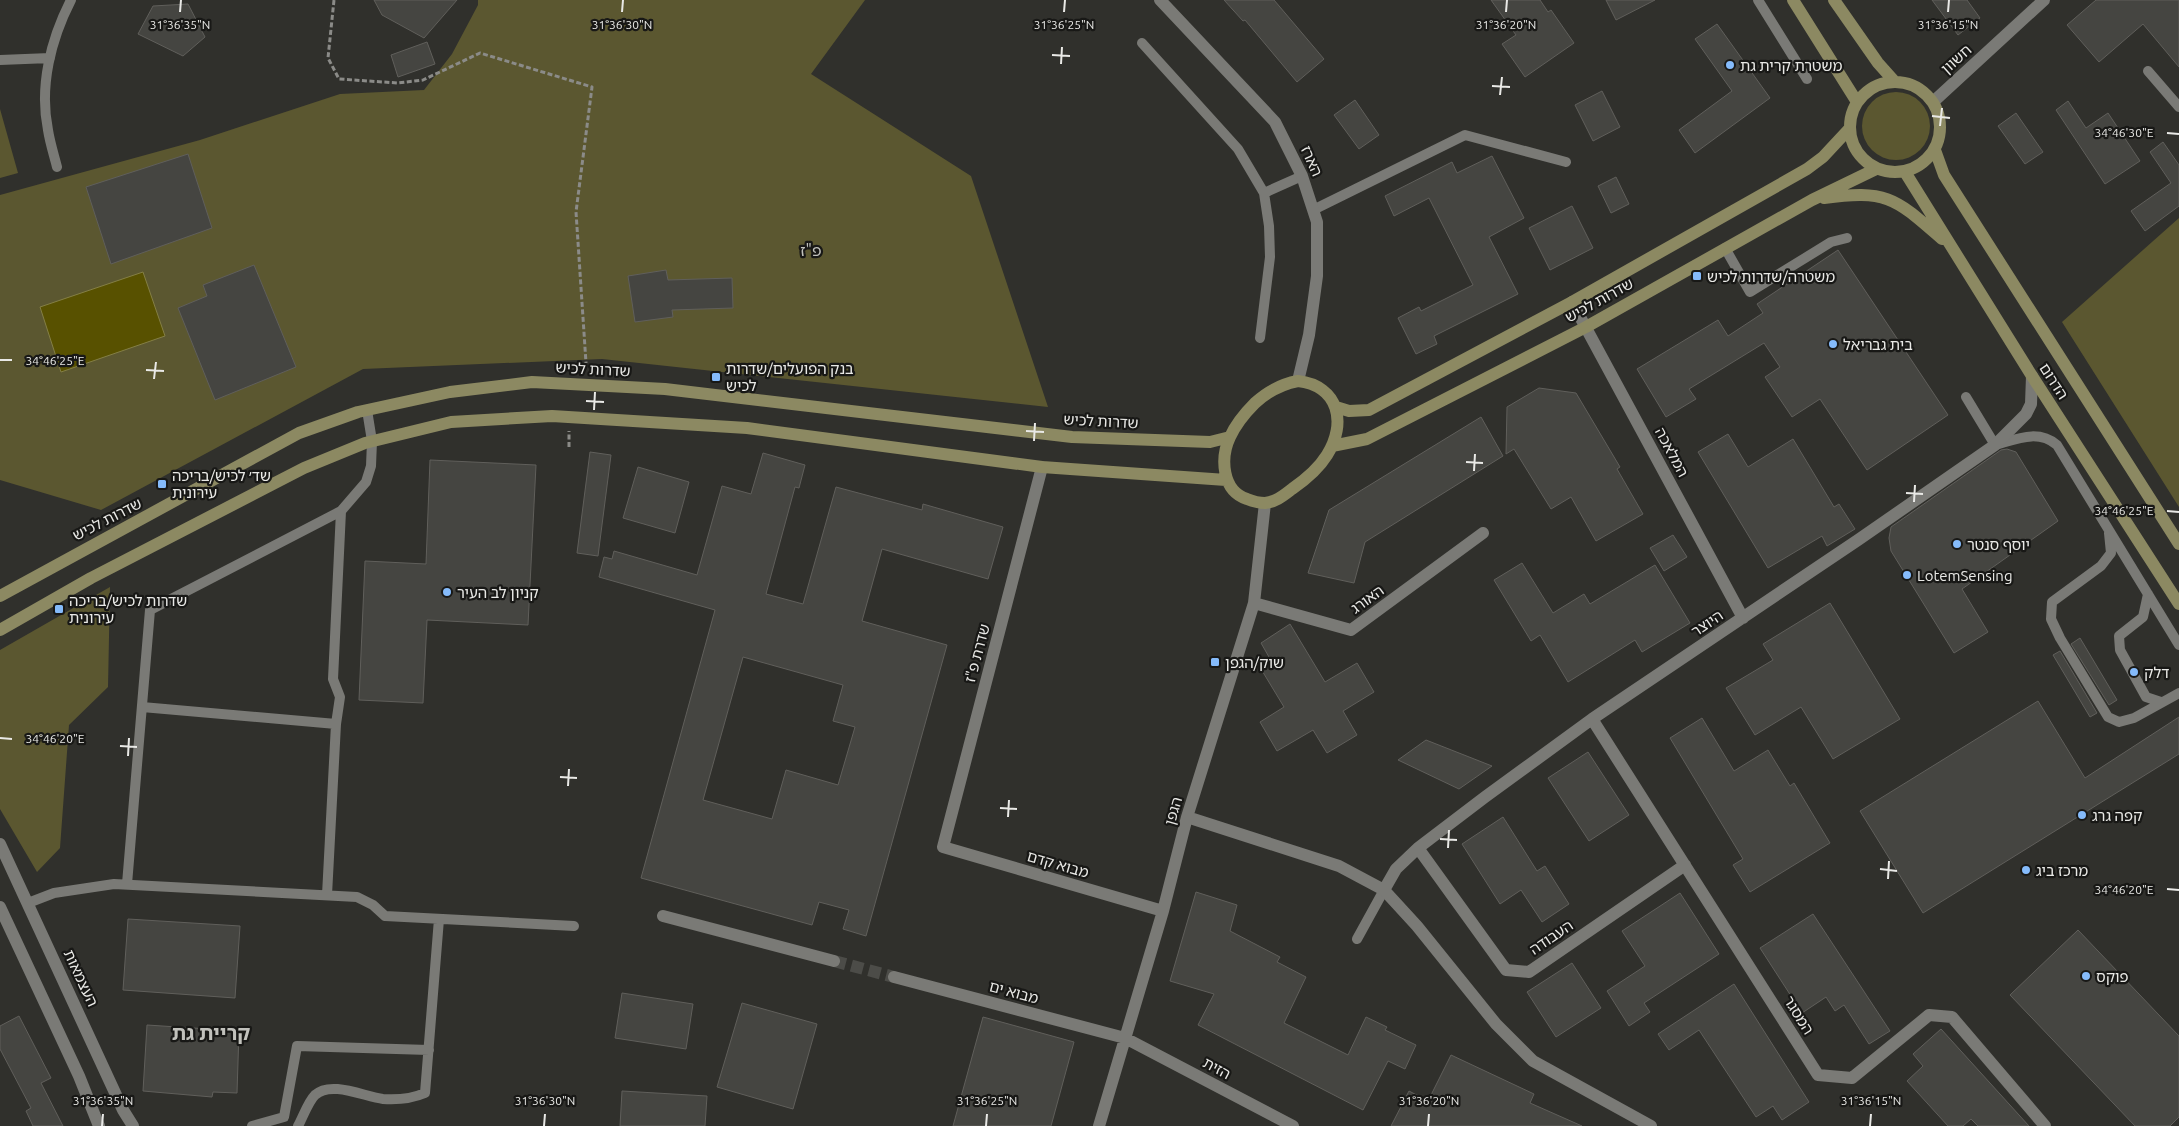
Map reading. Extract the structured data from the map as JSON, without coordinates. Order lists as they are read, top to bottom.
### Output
{
  "streets": {
    "main road": ["שדרות לכיש", "הדרום"],
    "street": [
      "חשוון",
      "הארז",
      "המלאכה",
      "האורג",
      "היוצר",
      "שדרת פ\"ז",
      "הגפן",
      "מבוא קדם",
      "העבודה",
      "העצמאות",
      "מבוא ים",
      "המסגר",
      "הזית"
    ]
  },
  "crossings": [
    ["חשוון", "שדרות לכיש"],
    ["חשוון", "הדרום"],
    ["הארז", "שדרות לכיש"],
    ["הארז", "הגפן"],
    ["שדרות לכיש", "הדרום"],
    ["שדרות לכיש", "המלאכה"],
    ["שדרות לכיש", "הגפן"],
    ["הדרום", "היוצר"],
    ["המלאכה", "היוצר"],
    ["האורג", "הגפן"],
    ["היוצר", "העבודה"],
    ["היוצר", "המסגר"],
    ["שדרת פ\"ז", "מבוא קדם"],
    ["הגפן", "מבוא קדם"],
    ["הגפן", "מבוא ים"],
    ["הגפן", "הזית"],
    ["העבודה", "המסגר"],
    ["מבוא ים", "הזית"]
  ],
  "districts": ["פ\"ז", "קריית גת"],
  "places": {
    "other": [
      "משטרת קרית גת",
      "בית גבריאל",
      "יוסף סנטר",
      "LotemSensing",
      "קניון לב העיר",
      "דלק",
      "קפה גרג",
      "מרכז ביג",
      "פוקס"
    ],
    "transit": [
      "משטרה/שדרות לכיש",
      "בנק הפועלים/שדרות לכיש",
      "שד׳ לכיש/בריכה עירונית",
      "שדרות לכיש/בריכה עירונית",
      "שוק/הגפן"
    ]
  },
  "coordinates": [
    "31°36'35\"N",
    "31°36'30\"N",
    "31°36'25\"N",
    "31°36'20\"N",
    "31°36'15\"N",
    "34°46'30\"E",
    "34°46'25\"E",
    "34°46'20\"E"
  ]
}
